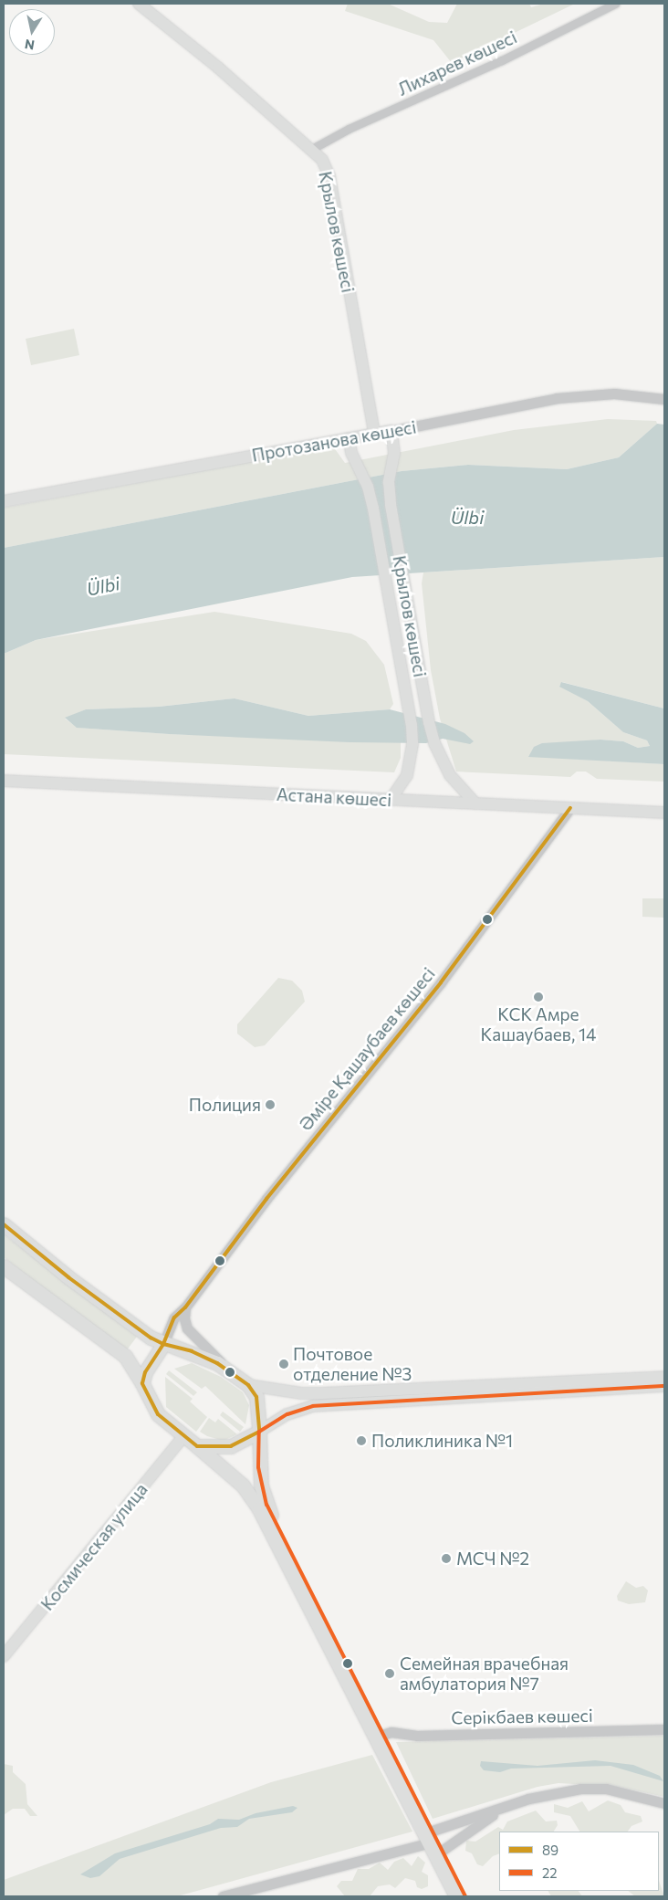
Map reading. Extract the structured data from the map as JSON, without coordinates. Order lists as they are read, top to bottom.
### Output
{
  "streets": {
    "main road": [
      "Крылов көшесі",
      "Протозанова көшесі",
      "Астана көшесі",
      "Космическая улица"
    ],
    "street": ["Лихарев көшесі", "Әміре Қашаубаев көшесі", "Серікбаев көшесі"]
  },
  "crossings": [
    ["Лихарев көшесі", "Крылов көшесі"],
    ["Крылов көшесі", "Протозанова көшесі"],
    ["Крылов көшесі", "Астана көшесі"],
    ["Астана көшесі", "Әміре Қашаубаев көшесі"],
    ["Әміре Қашаубаев көшесі", "Космическая улица"]
  ],
  "water": ["Ülbi"],
  "places": [
    "КСК Амре Кашаубаев, 14",
    "Полиция",
    "Почтовое отделение №3",
    "Поликлиника №1",
    "МСЧ №2",
    "Семейная врачебная амбулатория №7"
  ],
  "lines": ["transit line 89", "transit line 22"],
  "legend": ["89", "22"],
  "north": "bottom"
}
